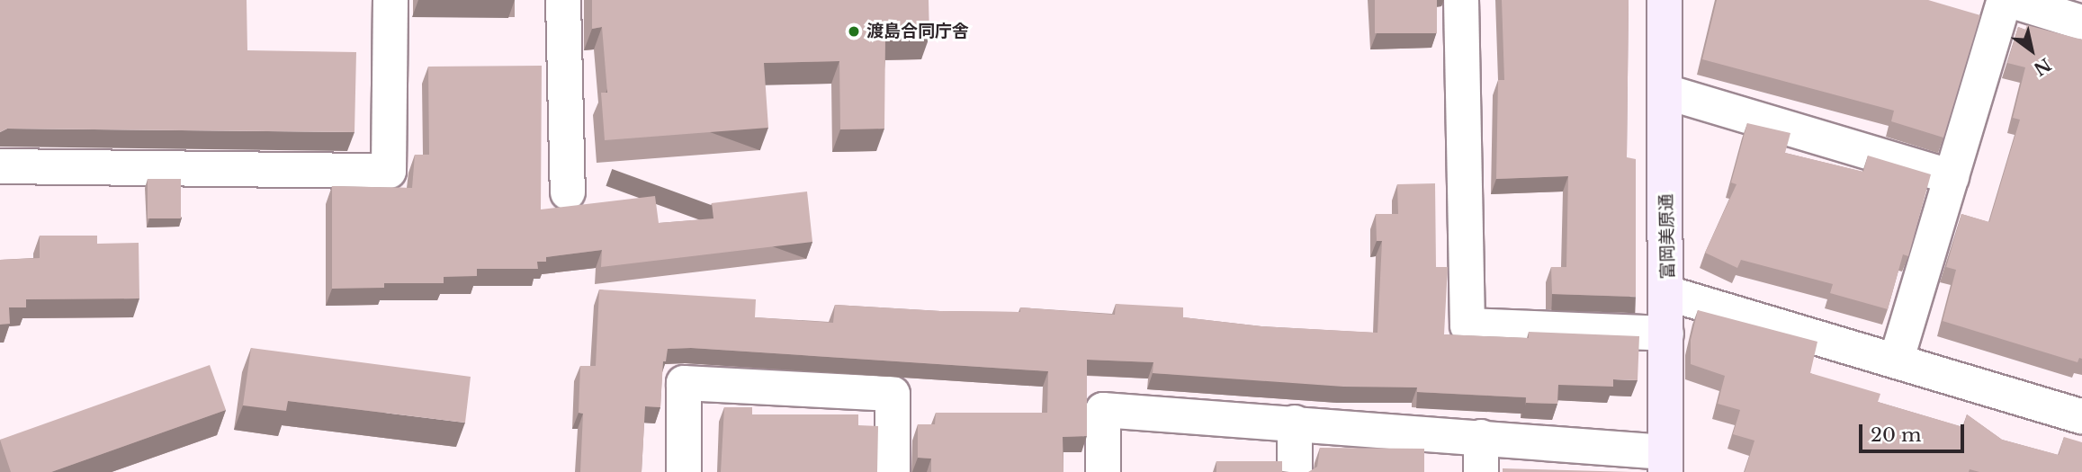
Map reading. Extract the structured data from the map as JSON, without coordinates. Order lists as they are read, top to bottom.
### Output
{
  "streets": {
    "street": ["富岡美原通"]
  },
  "places": ["渡島合同庁舎"],
  "scale_bar": "20 m",
  "north": "bottom right"
}
